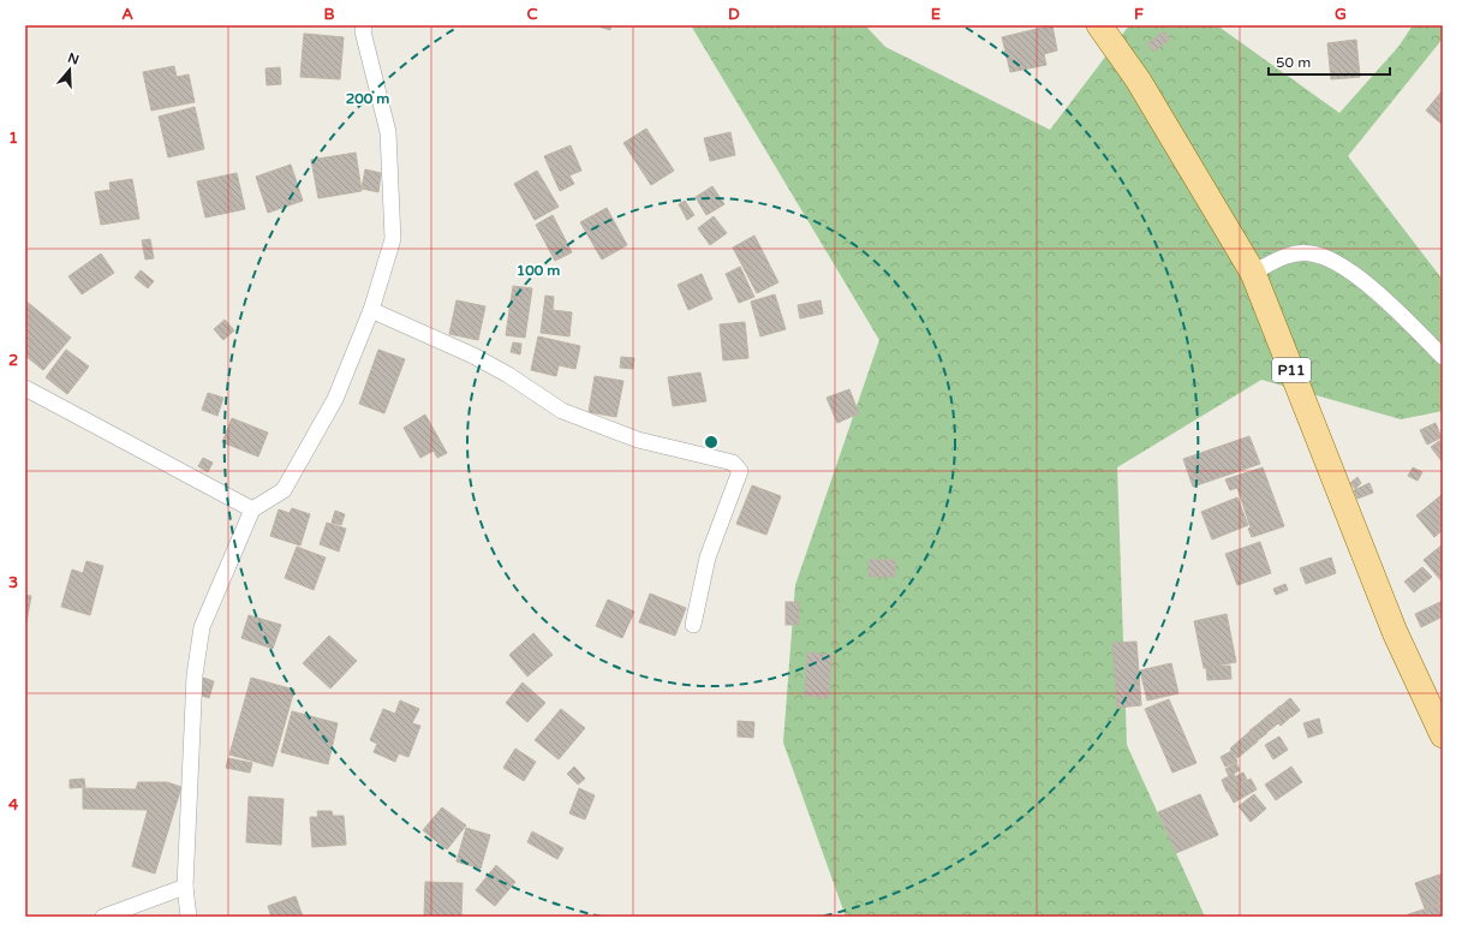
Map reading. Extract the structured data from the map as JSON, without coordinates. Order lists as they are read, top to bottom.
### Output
{
  "streets": {
    "main road": ["P11"]
  },
  "scale_bar": "50 m",
  "north": "top",
  "grid": {
    "columns": [
      "A",
      "B",
      "C",
      "D",
      "E",
      "F",
      "G"
    ],
    "rows": [
      "1",
      "2",
      "3",
      "4"
    ]
  },
  "rings": ["200 m", "100 m"]
}
